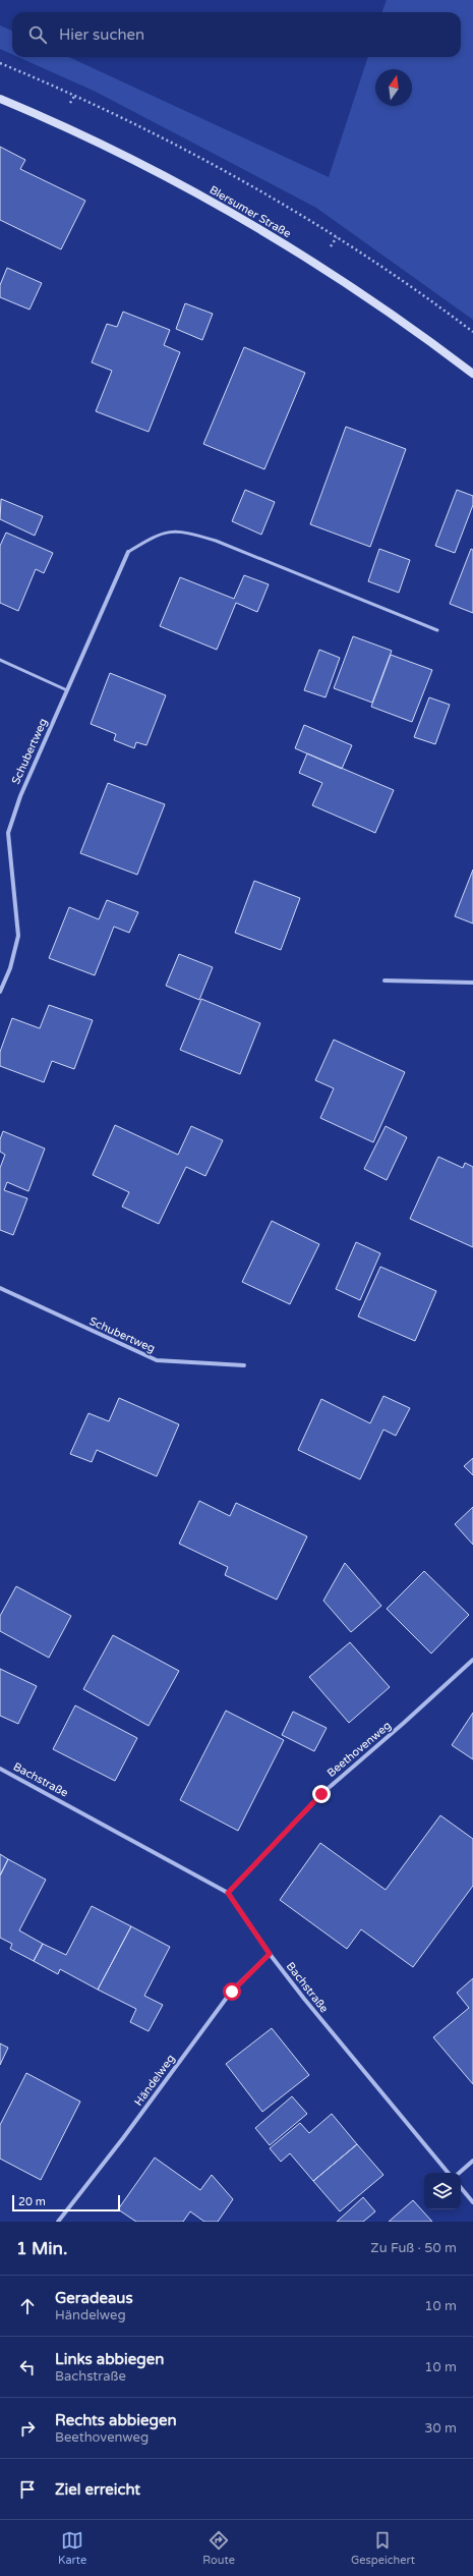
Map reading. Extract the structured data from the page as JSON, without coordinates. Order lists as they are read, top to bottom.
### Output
{
  "streets": {
    "main road": ["Blersumer Straße"],
    "street": [
      "Schubertweg",
      "Beethovenweg",
      "Bachstraße",
      "Händelweg"
    ]
  },
  "crossings": [
    ["Beethovenweg", "Bachstraße"],
    ["Bachstraße", "Händelweg"]
  ],
  "scale_bar": "20 m",
  "north": "top",
  "page": {
    "search": "Hier suchen",
    "scale": "20 m",
    "heading": ["1 Min.", "Zu Fuß · 50 m"],
    "list": [
      ["Geradeaus", "Händelweg", "10 m"],
      ["Links abbiegen", "Bachstraße", "10 m"],
      ["Rechts abbiegen", "Beethovenweg", "30 m"],
      "Ziel erreicht"
    ],
    "nav": ["Karte", "Route", "Gespeichert"]
  }
}
